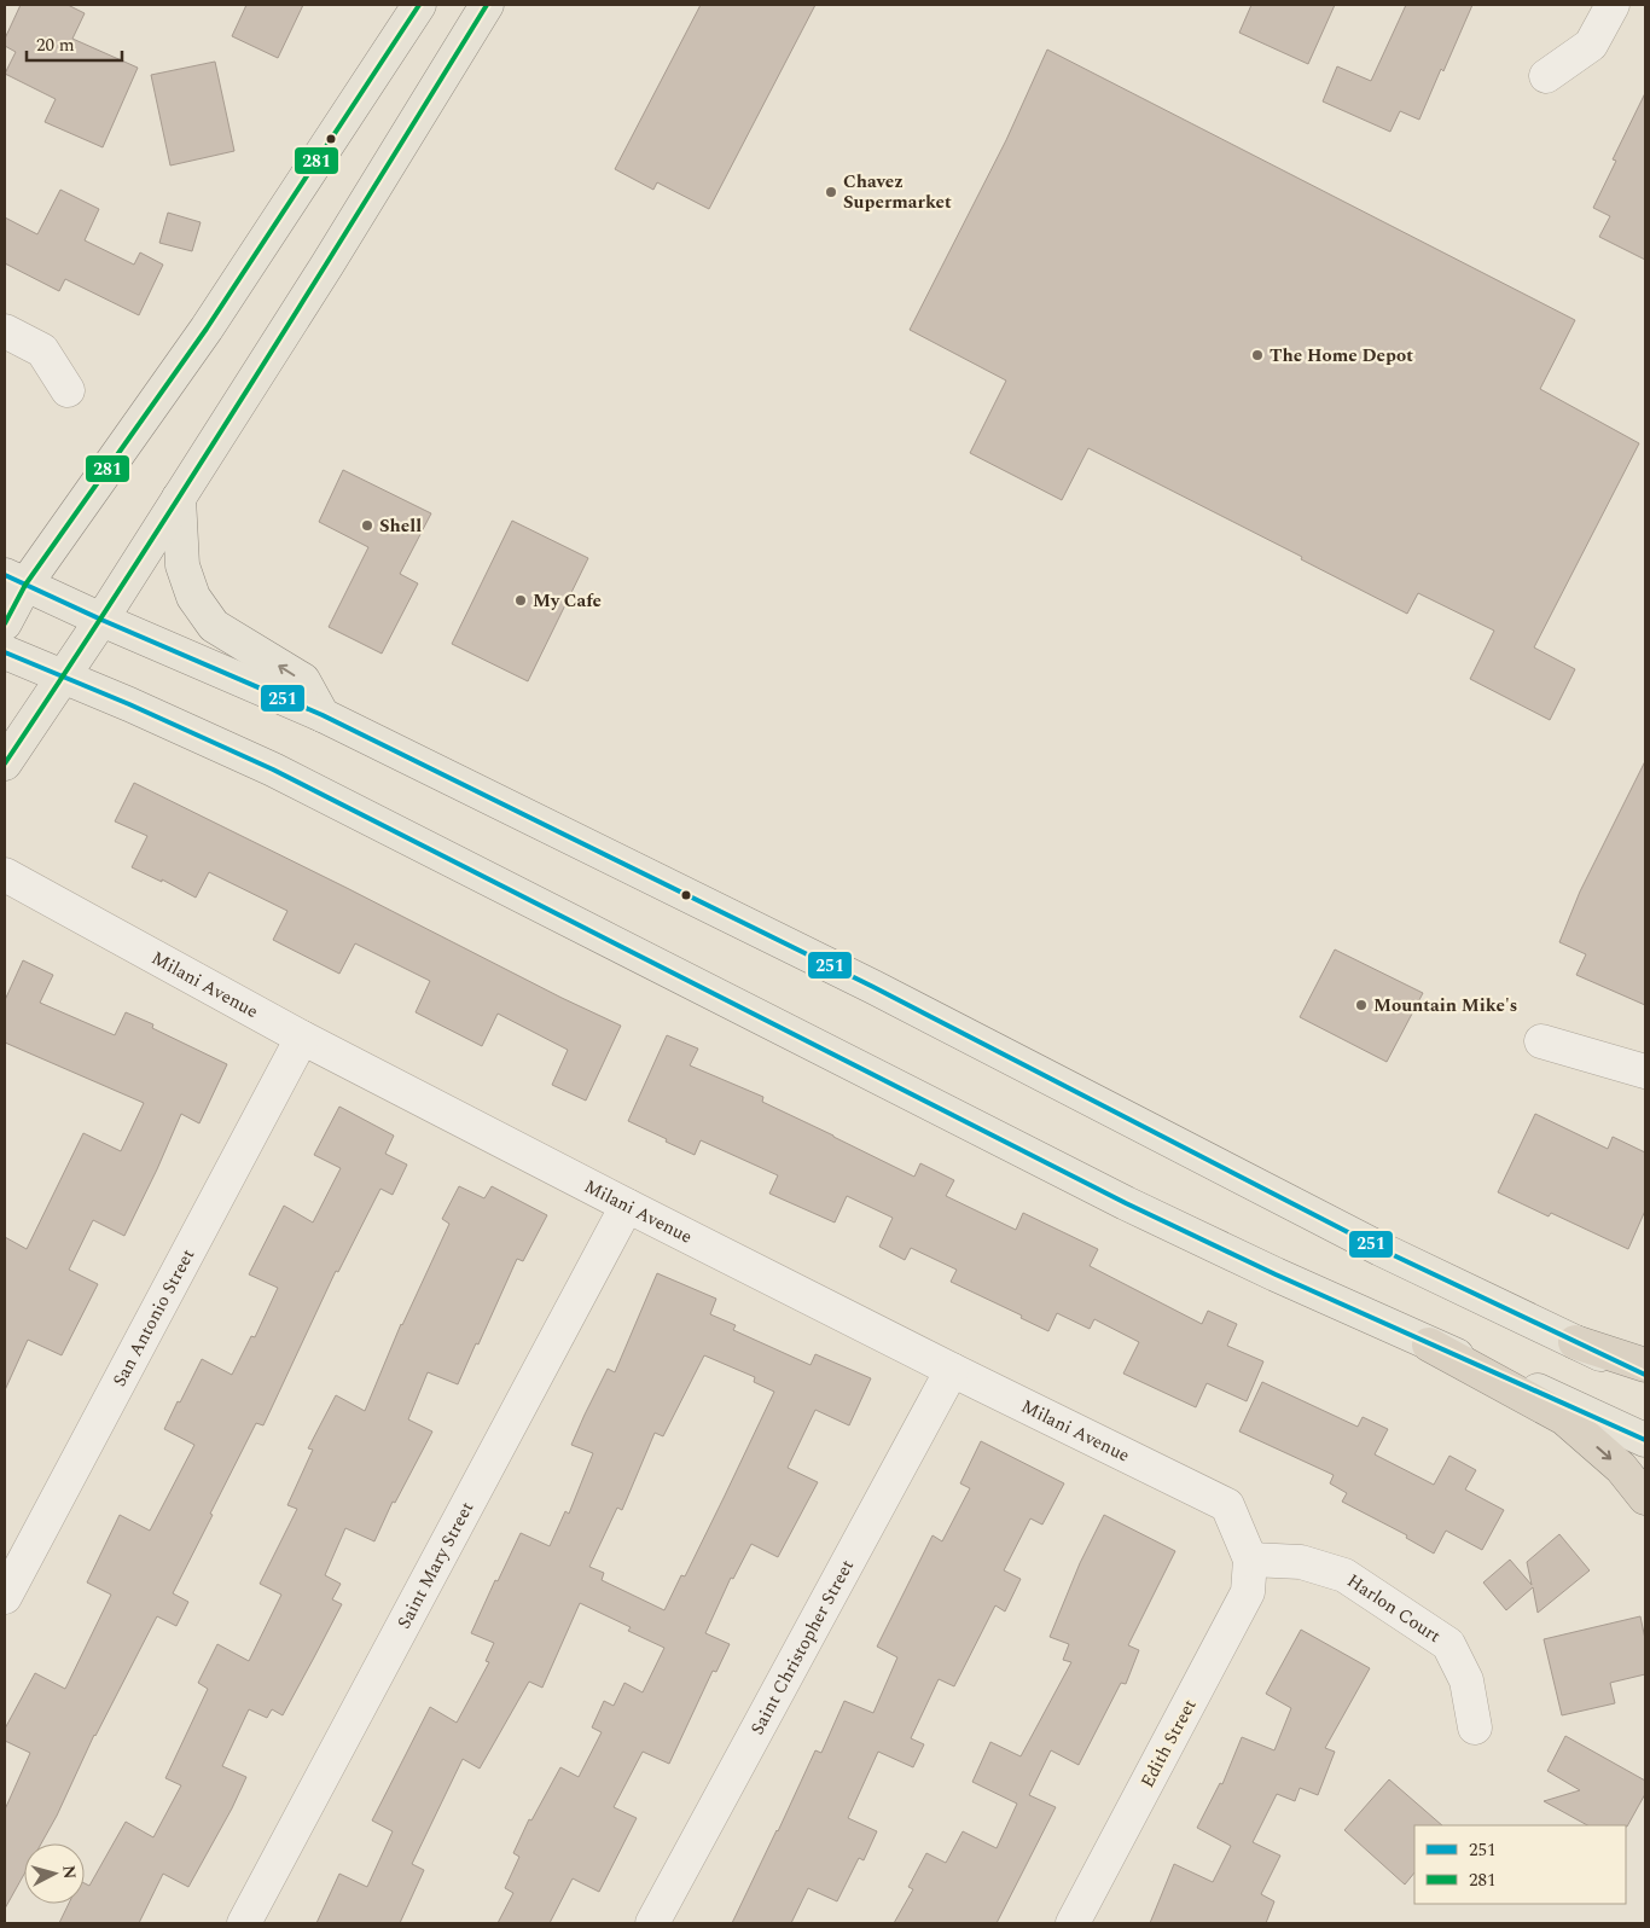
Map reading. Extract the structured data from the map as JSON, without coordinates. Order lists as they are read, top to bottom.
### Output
{
  "streets": {
    "street": [
      "Milani Avenue",
      "San Antonio Street",
      "Saint Mary Street",
      "Harlon Court",
      "Saint Christopher Street",
      "Edith Street"
    ]
  },
  "crossings": [
    ["Milani Avenue", "San Antonio Street"],
    ["Milani Avenue", "Saint Mary Street"],
    ["Milani Avenue", "Harlon Court"],
    ["Milani Avenue", "Saint Christopher Street"],
    ["Milani Avenue", "Edith Street"],
    ["Harlon Court", "Edith Street"]
  ],
  "places": [
    "Chavez Supermarket",
    "The Home Depot",
    "Shell",
    "My Cafe",
    "Mountain Mike's"
  ],
  "lines": ["transit line 281", "transit line 251"],
  "legend": ["251", "281"],
  "scale_bar": "20 m",
  "north": "right"
}
